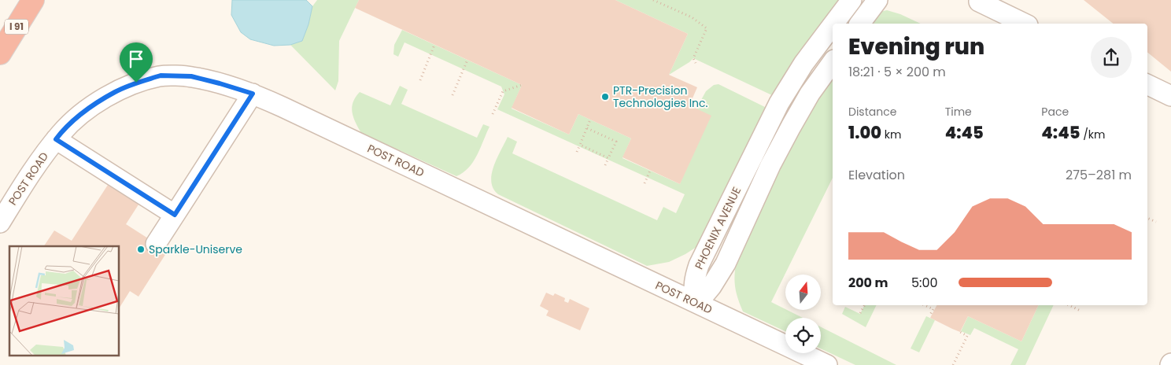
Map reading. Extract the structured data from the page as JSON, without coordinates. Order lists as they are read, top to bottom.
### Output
{
  "streets": {
    "highway": ["I 91"],
    "street": ["POST ROAD", "PHOENIX AVENUE"]
  },
  "crossings": [
    ["POST ROAD", "PHOENIX AVENUE"]
  ],
  "places": ["PTR-Precision Technologies Inc.", "Sparkle-Uniserve"],
  "north": "top",
  "page": {
    "heading": ["Evening run", "18:21 · 5 × 200 m"],
    "stats": [
      ["Distance", "1.00 km"],
      ["Time", "4:45"],
      ["Pace", "4:45 /km"]
    ],
    "chart": ["Elevation", "275–281 m"],
    "list": [
      {
        "name": "200 m",
        "note": "5:00"
      }
    ]
  }
}
